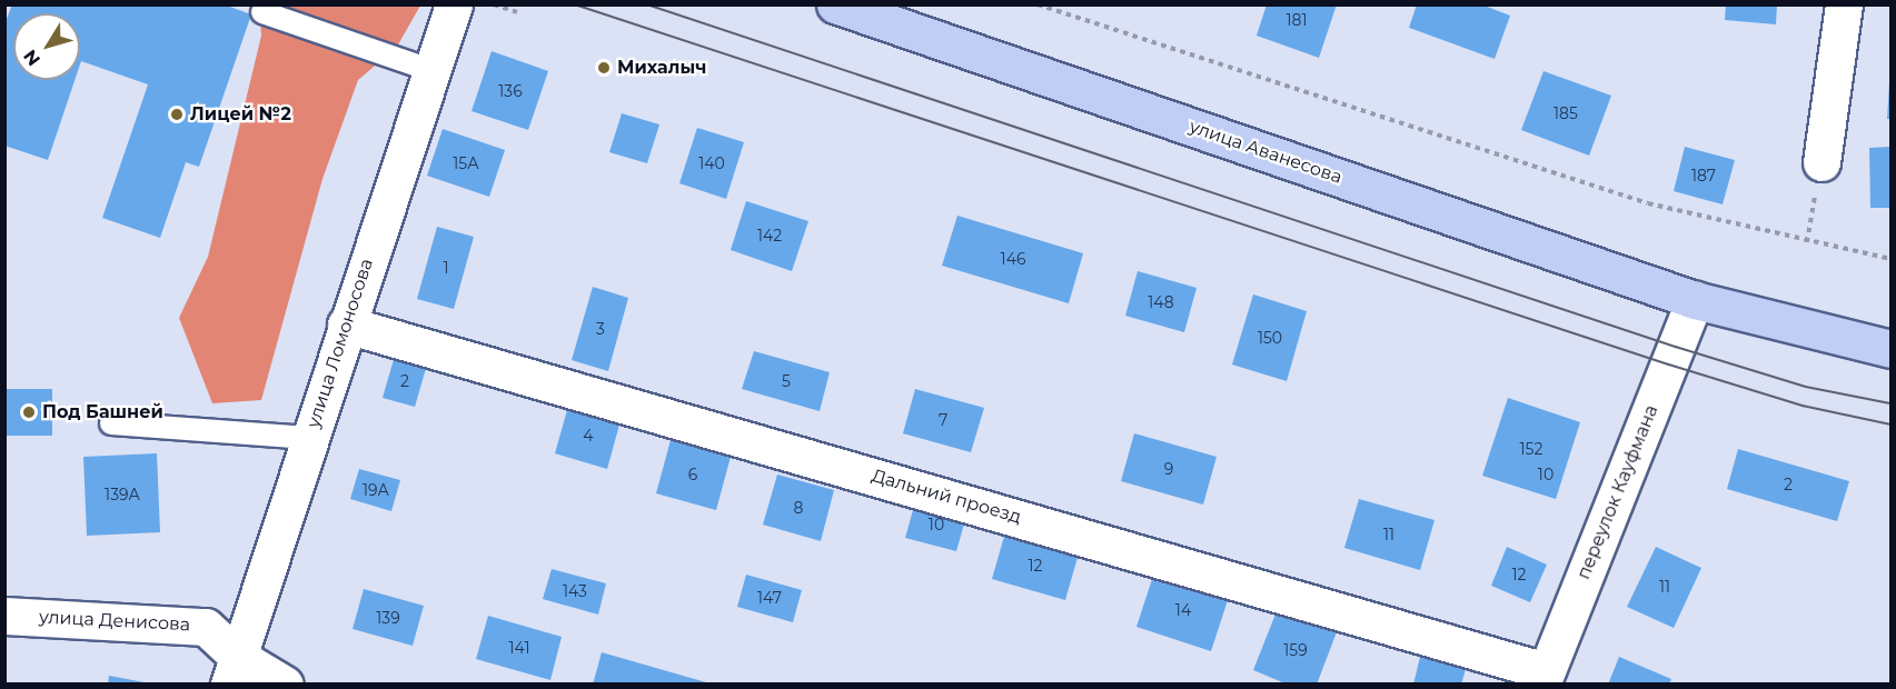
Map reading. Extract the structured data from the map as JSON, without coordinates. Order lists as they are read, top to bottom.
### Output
{
  "streets": {
    "highway": ["улица Аванесова"],
    "street": [
      "улица Ломоносова",
      "переулок Кауфмана",
      "Дальний проезд",
      "улица Денисова"
    ]
  },
  "crossings": [
    ["улица Аванесова", "переулок Кауфмана"],
    ["улица Ломоносова", "Дальний проезд"],
    ["улица Ломоносова", "улица Денисова"],
    ["переулок Кауфмана", "Дальний проезд"]
  ],
  "places": ["Михалыч", "Лицей №2", "Под Башней"],
  "house_numbers": [
    "181",
    "136",
    "185",
    "15А",
    "140",
    "187",
    "142",
    "146",
    "1",
    "148",
    "3",
    "150",
    "2",
    "5",
    "7",
    "4",
    "152",
    "9",
    "6",
    "10",
    "2",
    "19А",
    "139А",
    "8",
    "10",
    "11",
    "12",
    "12",
    "11",
    "143",
    "147",
    "14",
    "139",
    "141",
    "159"
  ],
  "north": "bottom left"
}
